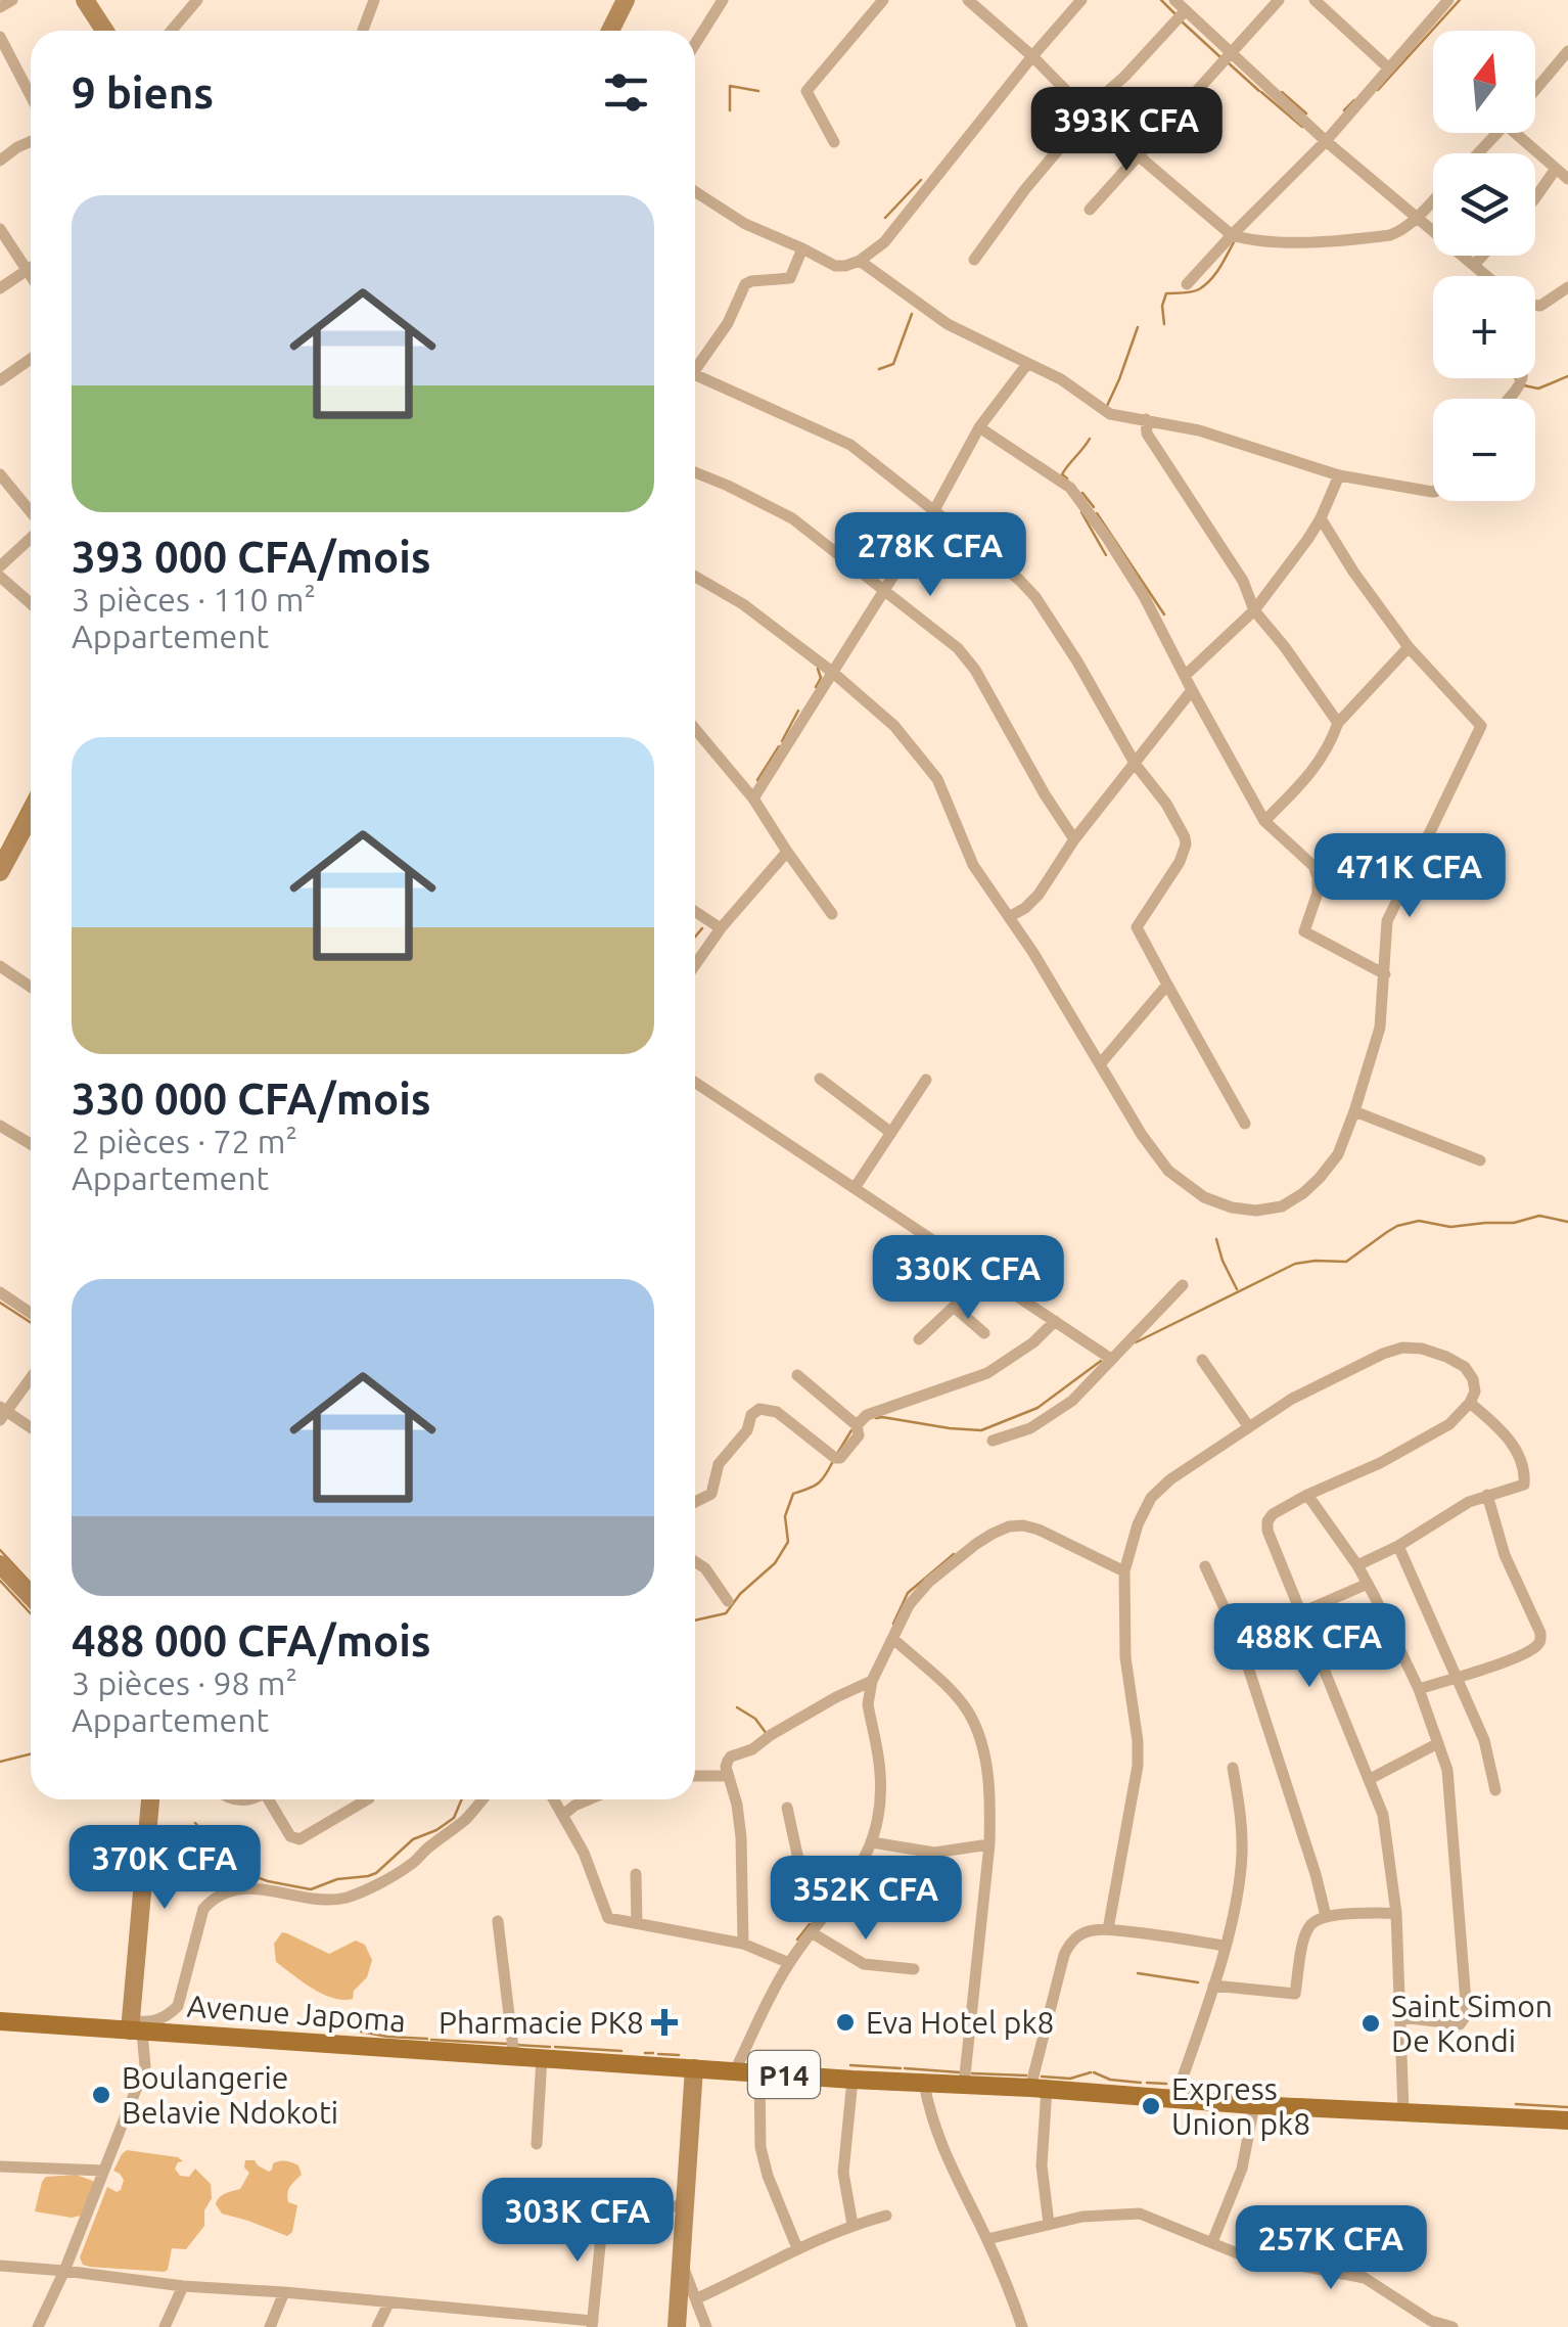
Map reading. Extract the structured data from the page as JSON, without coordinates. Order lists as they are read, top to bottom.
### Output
{
  "streets": {
    "main road": ["Avenue Japoma", "P14"]
  },
  "places": {
    "health": ["Pharmacie PK8"],
    "other": [
      "Eva Hotel pk8",
      "Saint Simon De Kondi",
      "Boulangerie Belavie Ndokoti",
      "Express Union pk8"
    ]
  },
  "north": "top",
  "page": {
    "map_buttons": ["+", "−"],
    "heading": "9 biens",
    "price": [
      "393K CFA",
      "278K CFA",
      "471K CFA",
      "330K CFA",
      "488K CFA",
      "370K CFA",
      "352K CFA",
      "303K CFA",
      "257K CFA"
    ],
    "list": [
      {
        "name": "393 000 CFA/mois",
        "note": "3 pièces · 110 m² · Appartement"
      },
      {
        "name": "330 000 CFA/mois",
        "note": "2 pièces · 72 m² · Appartement"
      },
      {
        "name": "488 000 CFA/mois",
        "note": "3 pièces · 98 m² · Appartement"
      }
    ]
  }
}
